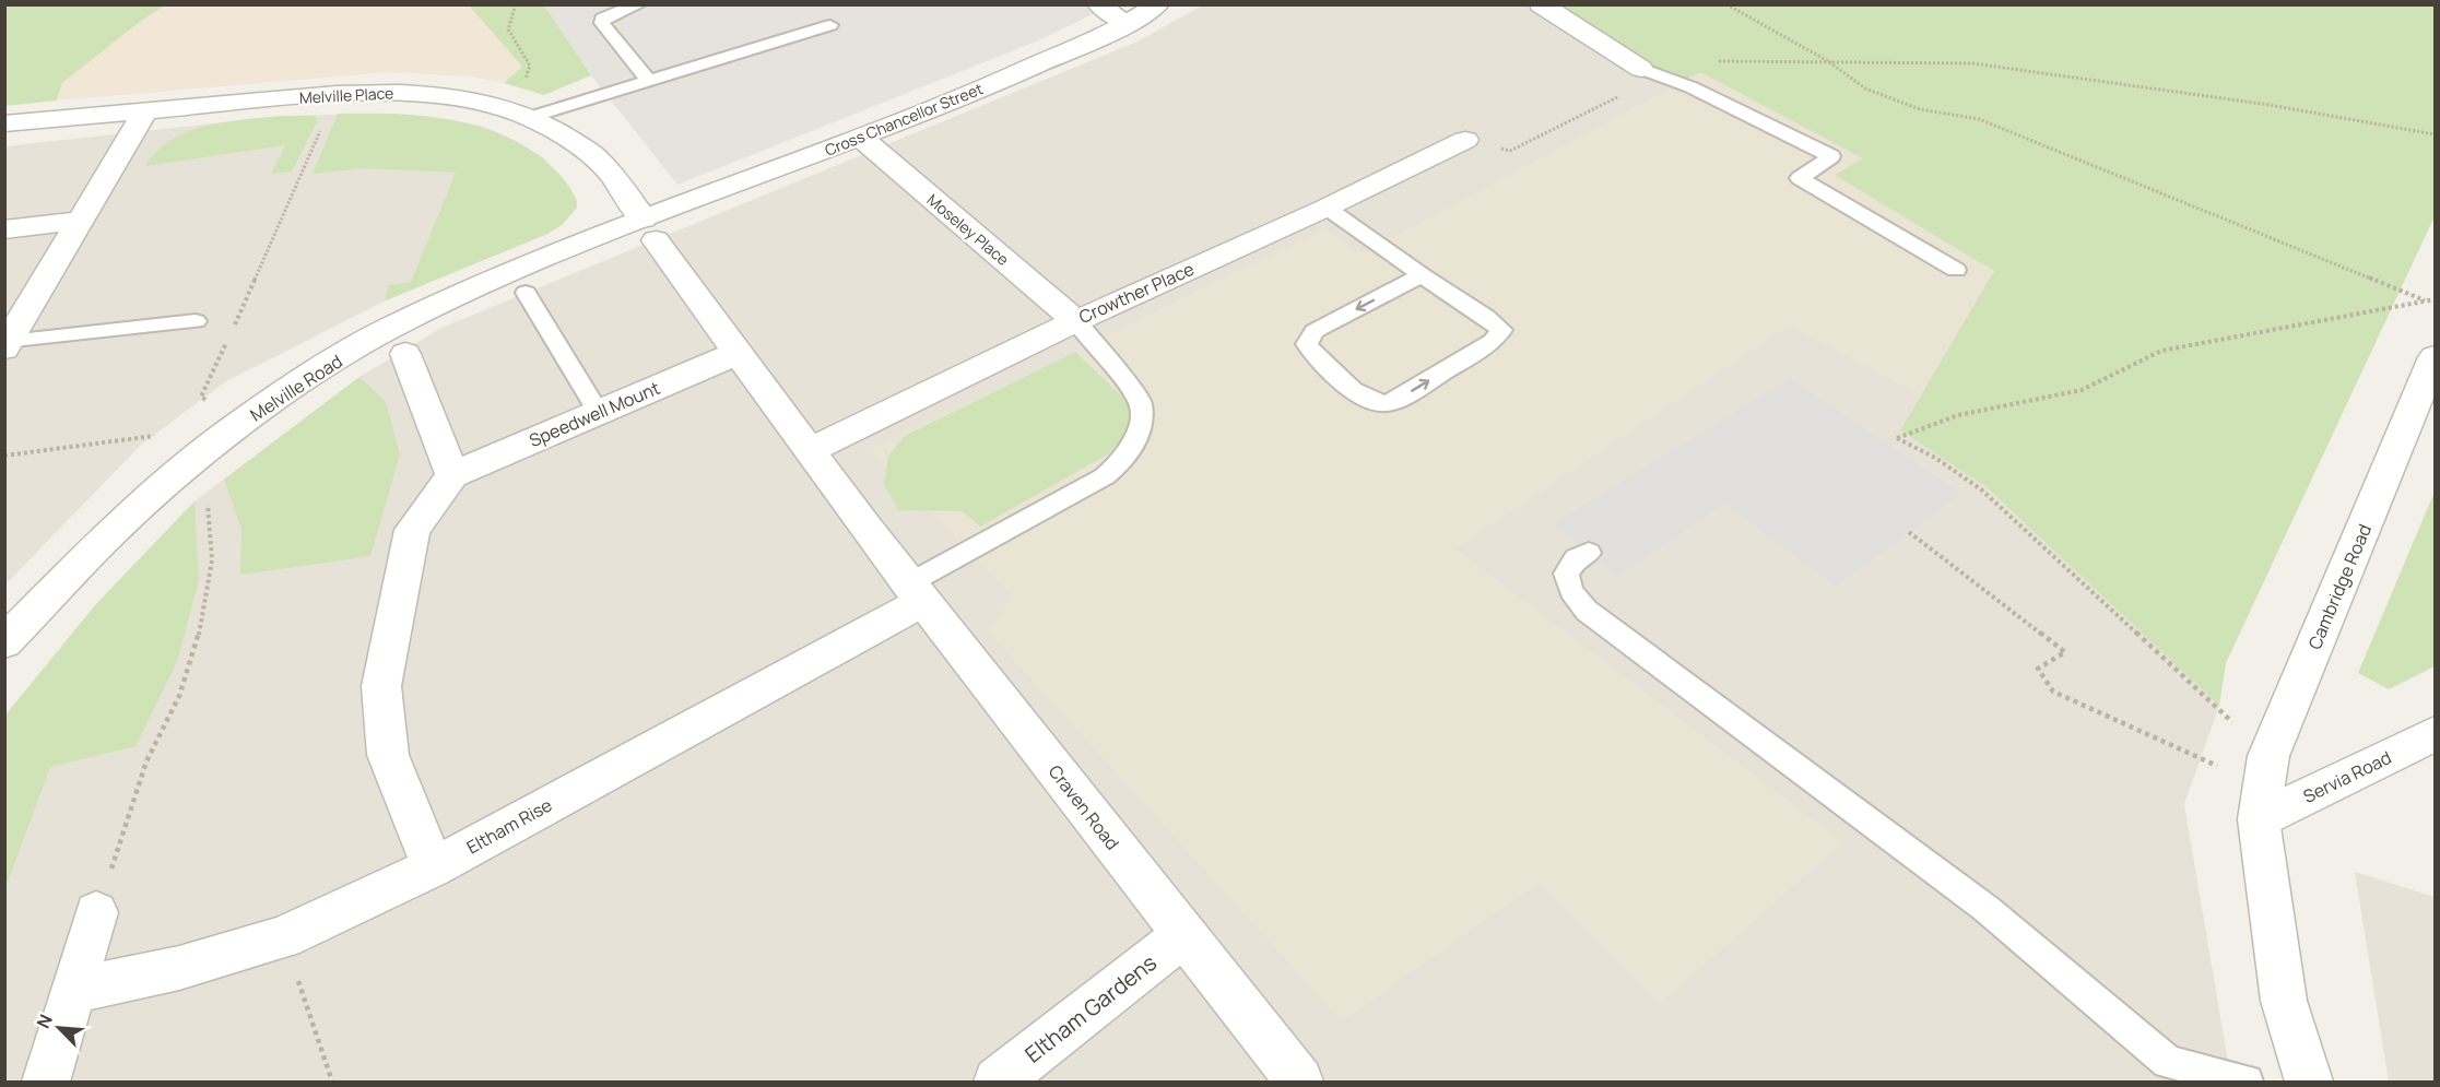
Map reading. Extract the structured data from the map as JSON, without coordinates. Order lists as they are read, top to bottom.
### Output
{
  "streets": {
    "street": [
      "Melville Place",
      "Cross Chancellor Street",
      "Moseley Place",
      "Crowther Place",
      "Melville Road",
      "Speedwell Mount",
      "Cambridge Road",
      "Servia Road",
      "Craven Road",
      "Eltham Rise",
      "Eltham Gardens"
    ]
  },
  "crossings": [
    ["Melville Place", "Cross Chancellor Street"],
    ["Melville Place", "Melville Road"],
    ["Cross Chancellor Street", "Moseley Place"],
    ["Cross Chancellor Street", "Melville Road"],
    ["Moseley Place", "Crowther Place"],
    ["Crowther Place", "Craven Road"],
    ["Cambridge Road", "Servia Road"],
    ["Craven Road", "Eltham Rise"],
    ["Craven Road", "Eltham Gardens"]
  ],
  "north": "top left"
}
